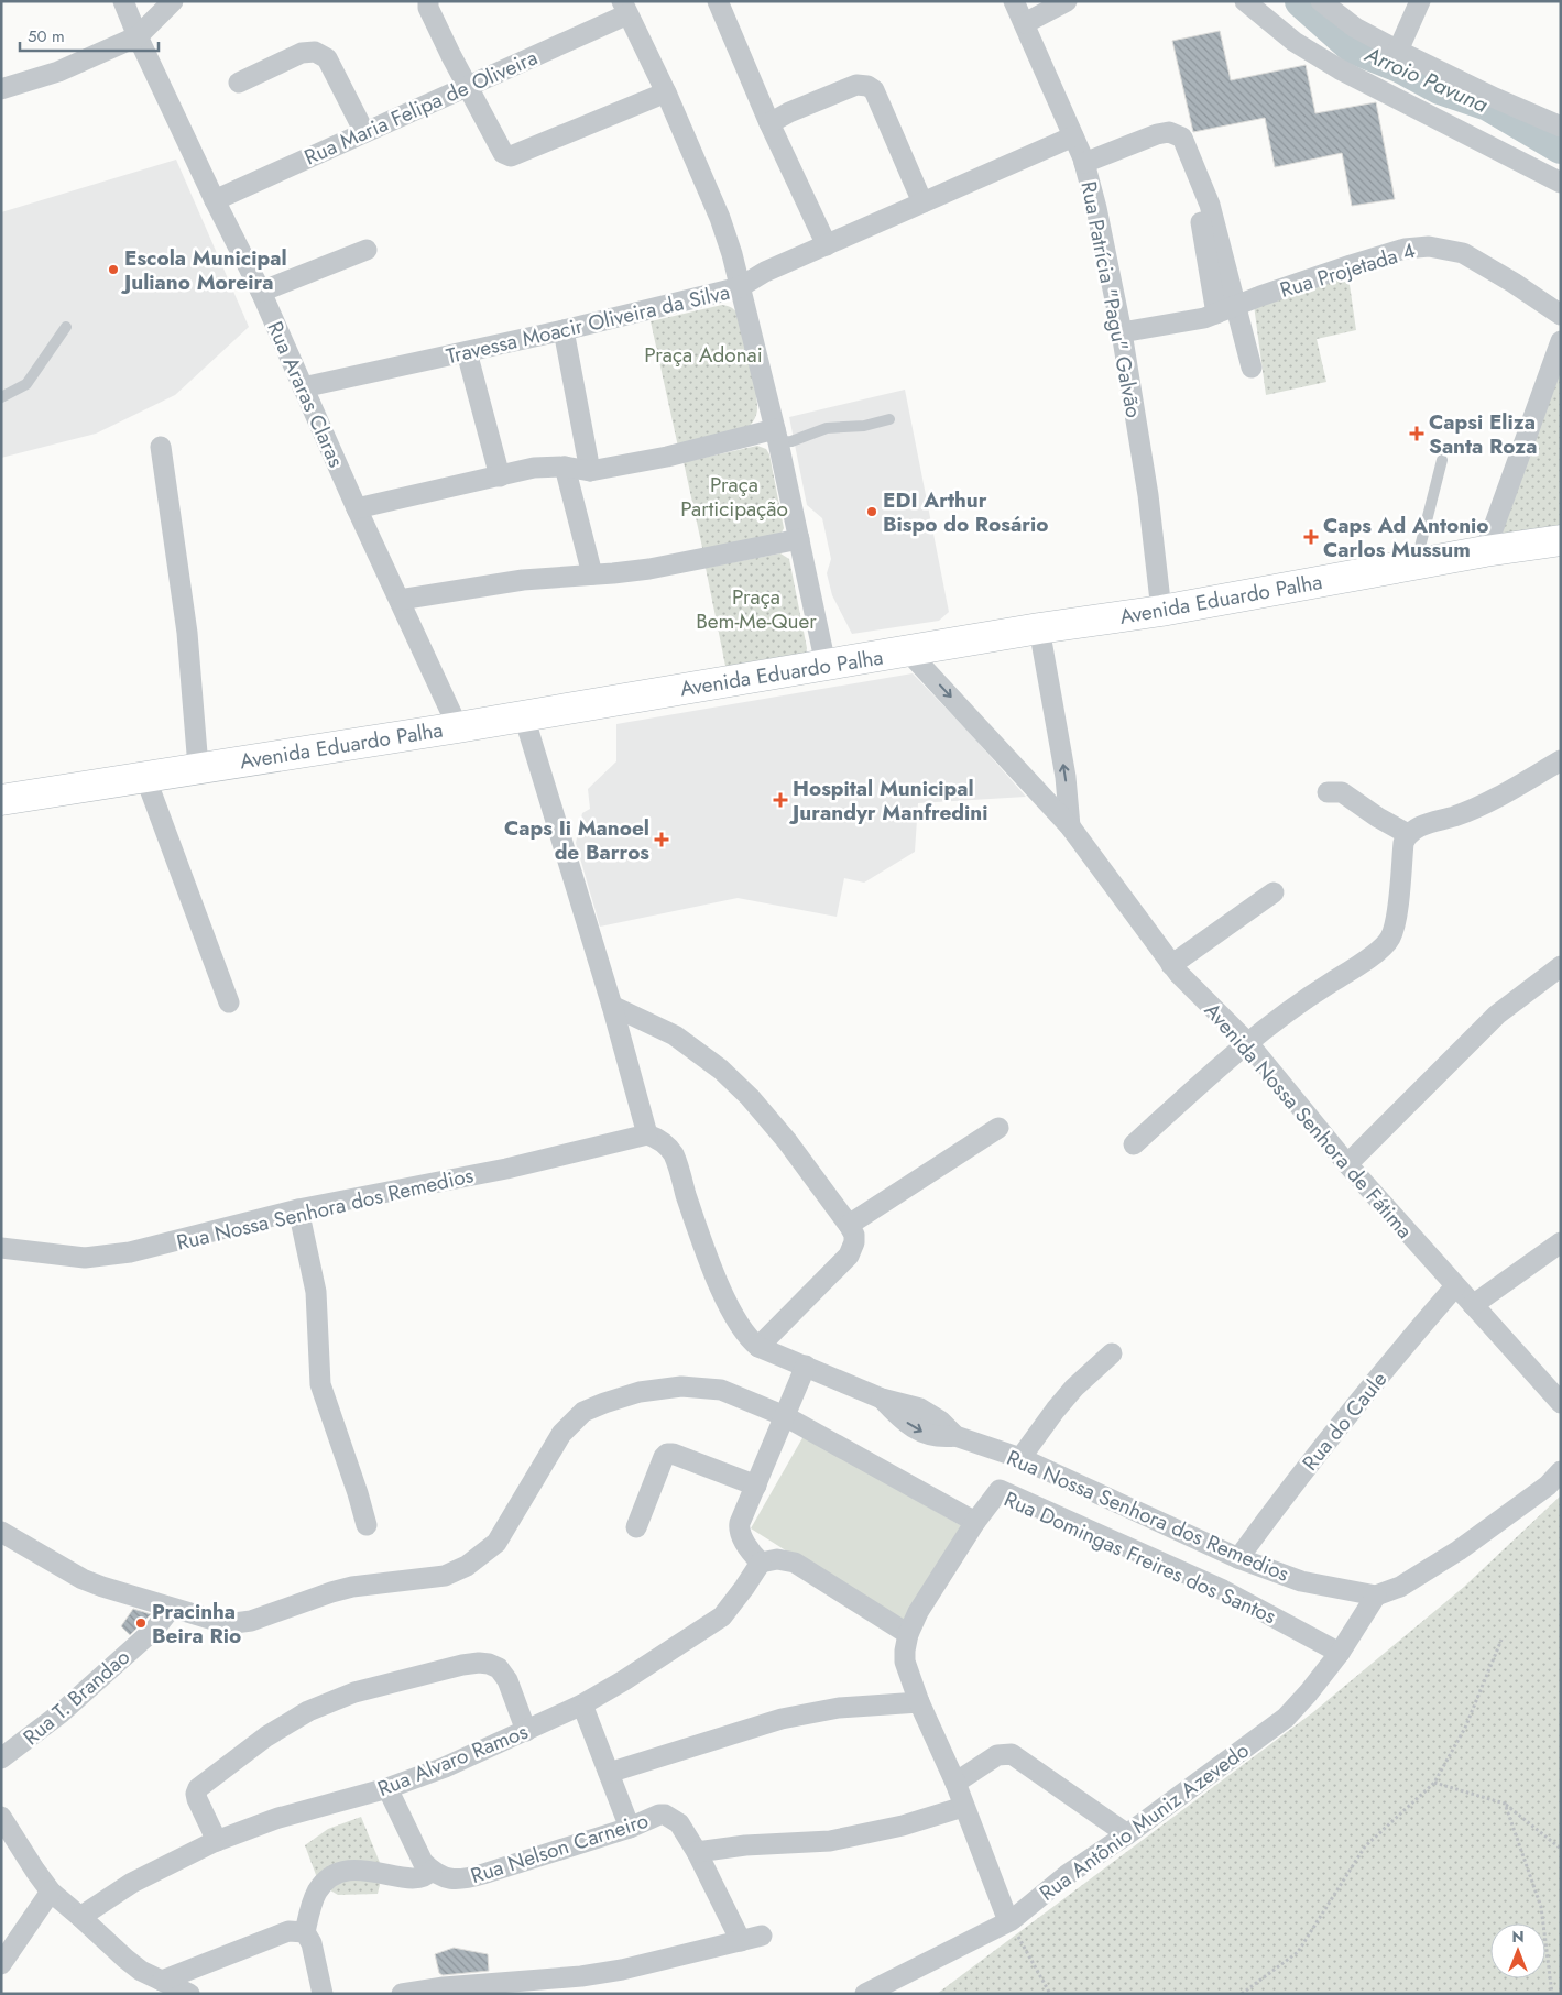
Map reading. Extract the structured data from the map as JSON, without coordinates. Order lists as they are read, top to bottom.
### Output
{
  "streets": {
    "street": [
      "Rua Maria Felipa de Oliveira",
      "Rua Projetada 4",
      "Rua Patrícia \"Pagu\" Galvão",
      "Travessa Moacir Oliveira da Silva",
      "Rua Araras Claras",
      "Avenida Eduardo Palha",
      "Avenida Nossa Senhora de Fátima",
      "Rua Nossa Senhora dos Remedios",
      "Rua do Caule",
      "Rua Domingas Freires dos Santos",
      "Rua T. Brandao",
      "Rua Alvaro Ramos",
      "Rua Antônio Muniz Azevedo",
      "Rua Nelson Carneiro"
    ]
  },
  "crossings": [
    ["Rua Maria Felipa de Oliveira", "Rua Araras Claras"],
    ["Rua Projetada 4", "Rua Patrícia \"Pagu\" Galvão"],
    ["Rua Patrícia \"Pagu\" Galvão", "Travessa Moacir Oliveira da Silva"],
    ["Rua Patrícia \"Pagu\" Galvão", "Avenida Eduardo Palha"],
    ["Travessa Moacir Oliveira da Silva", "Rua Araras Claras"],
    ["Rua Araras Claras", "Avenida Eduardo Palha"],
    ["Avenida Eduardo Palha", "Avenida Nossa Senhora de Fátima"],
    ["Avenida Nossa Senhora de Fátima", "Rua do Caule"],
    ["Rua Nossa Senhora dos Remedios", "Rua do Caule"],
    ["Rua Nossa Senhora dos Remedios", "Rua Antônio Muniz Azevedo"],
    ["Rua Domingas Freires dos Santos", "Rua T. Brandao"],
    ["Rua Domingas Freires dos Santos", "Rua Antônio Muniz Azevedo"]
  ],
  "water": ["Arroio Pavuna"],
  "parks": ["Praça Adonai", "Praça Participação", "Praça Bem-Me-Quer"],
  "places": {
    "other": ["Escola Municipal Juliano Moreira", "EDI Arthur Bispo do Rosário", "Pracinha Beira Rio"],
    "health": [
      "Capsi Eliza Santa Roza",
      "Caps Ad Antonio Carlos Mussum",
      "Hospital Municipal Jurandyr Manfredini",
      "Caps Ii Manoel de Barros"
    ]
  },
  "scale_bar": "50 m",
  "north": "top"
}
